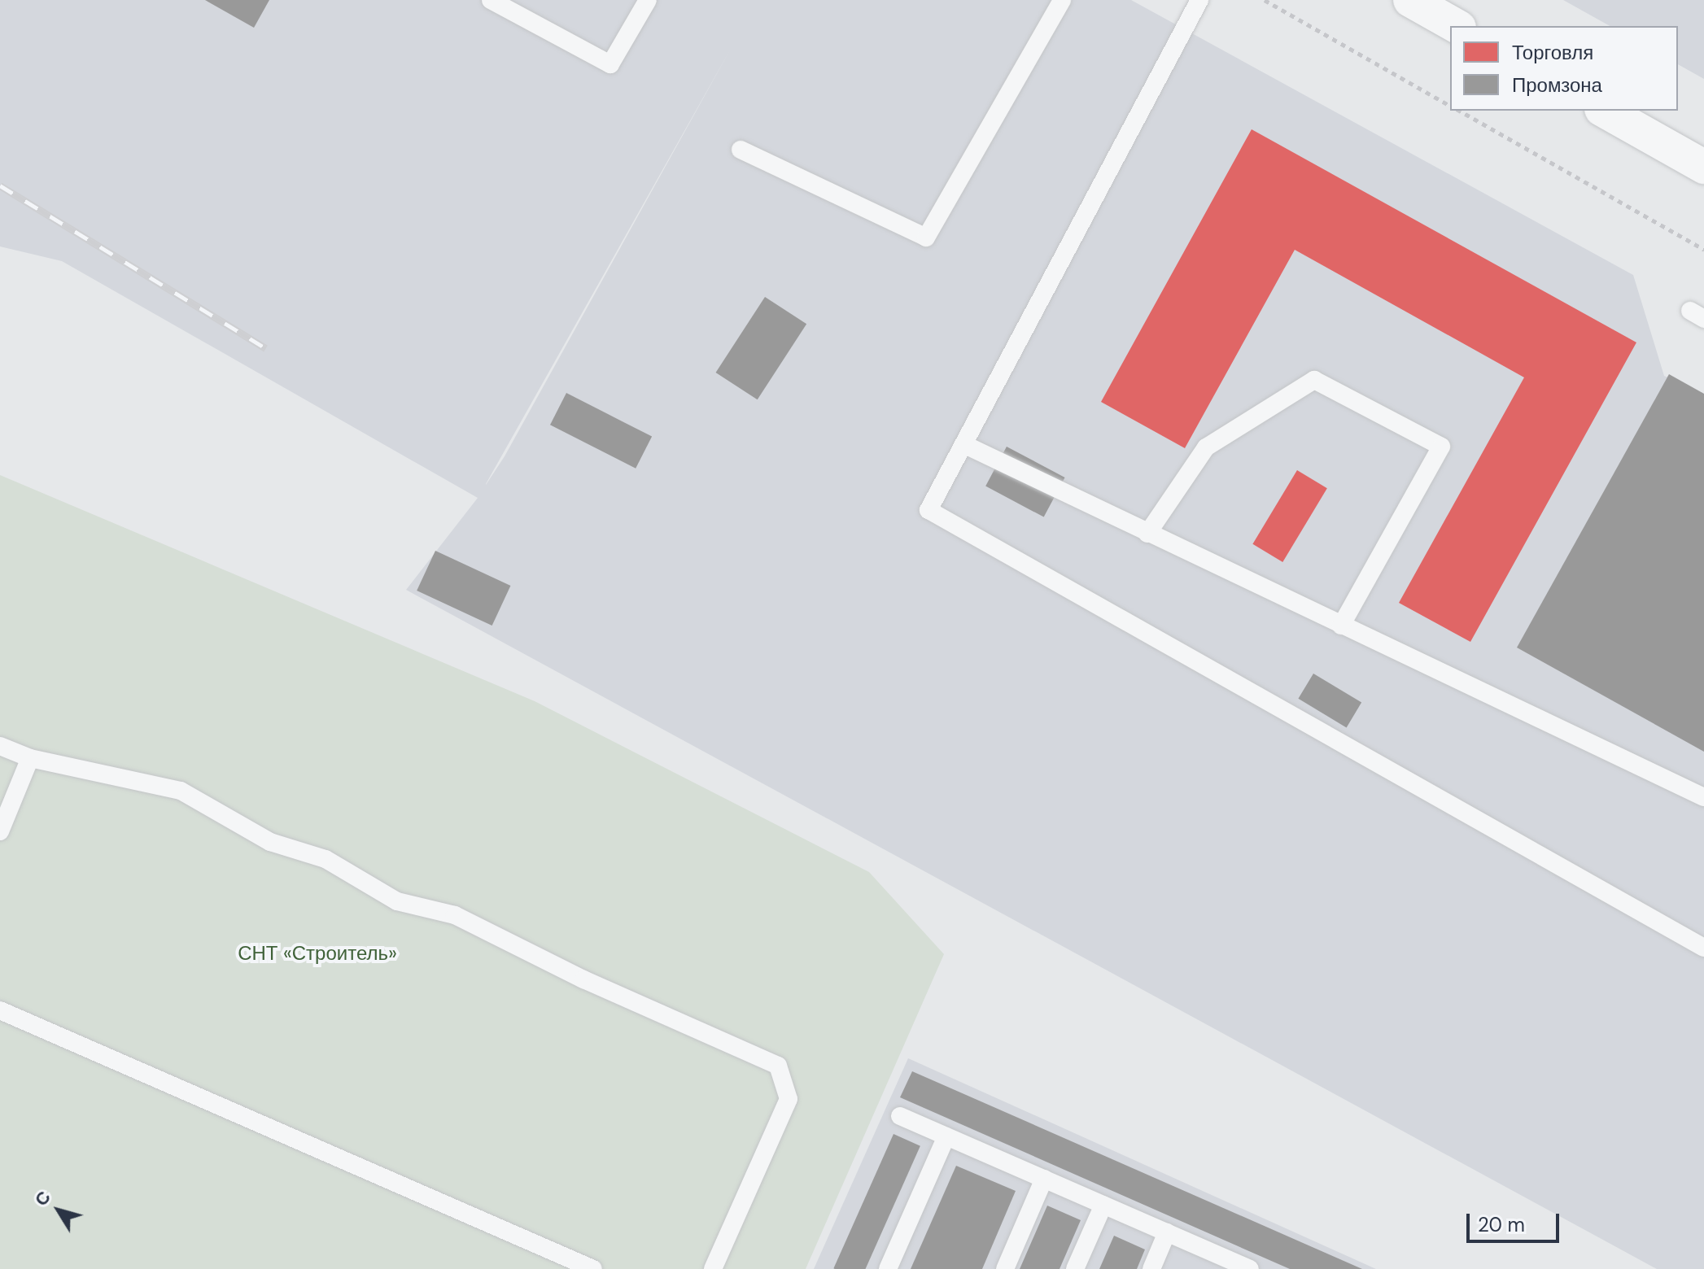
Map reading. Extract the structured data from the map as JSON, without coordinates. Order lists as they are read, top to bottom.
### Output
{
  "parks": ["СНТ «Строитель»"],
  "legend": ["Торговля", "Промзона"],
  "scale_bar": "20 m",
  "north": "top left"
}
